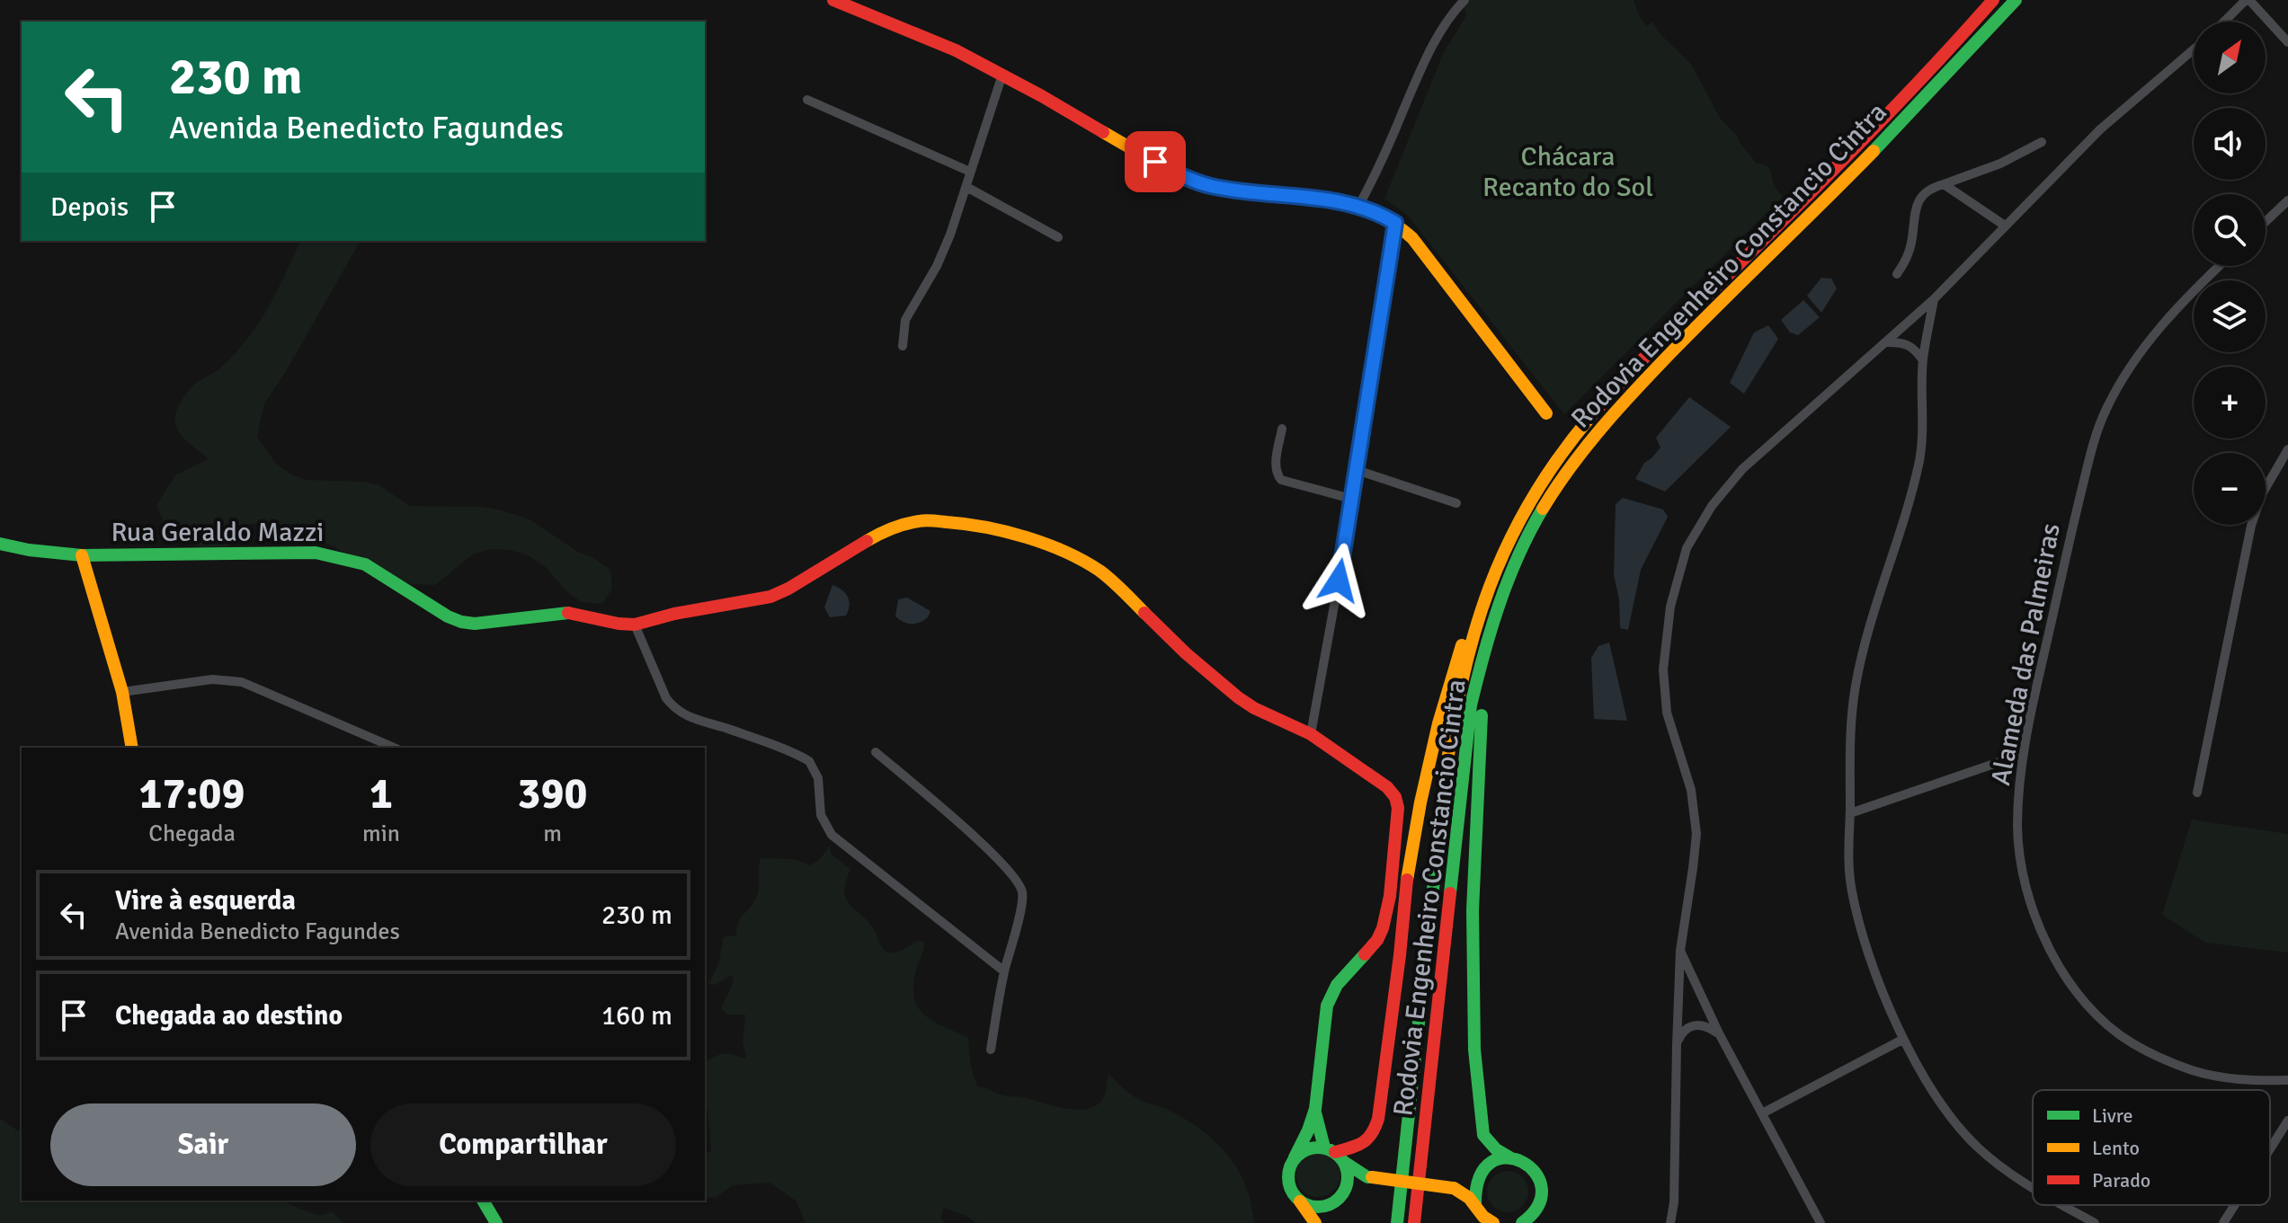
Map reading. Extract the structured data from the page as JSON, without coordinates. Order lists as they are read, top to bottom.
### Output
{
  "streets": {
    "main road": ["Rodovia Engenheiro Constancio Cintra", "Rua Geraldo Mazzi"],
    "street": ["Alameda das Palmeiras"]
  },
  "parks": ["Chácara Recanto do Sol"],
  "legend": ["Livre", "Lento", "Parado"],
  "north": "top right",
  "page": {
    "map_buttons": ["+", "−"],
    "turn": ["230 m", "Avenida Benedicto Fagundes"],
    "then": "Depois",
    "eta": [
      "17:09",
      "Chegada",
      "1",
      "min",
      "390",
      "m"
    ],
    "list": [
      {
        "name": "Vire à esquerda",
        "note": "Avenida Benedicto Fagundes",
        "value": "230 m"
      },
      {
        "name": "Chegada ao destino",
        "value": "160 m"
      }
    ],
    "buttons": ["Sair", "Compartilhar"]
  }
}
